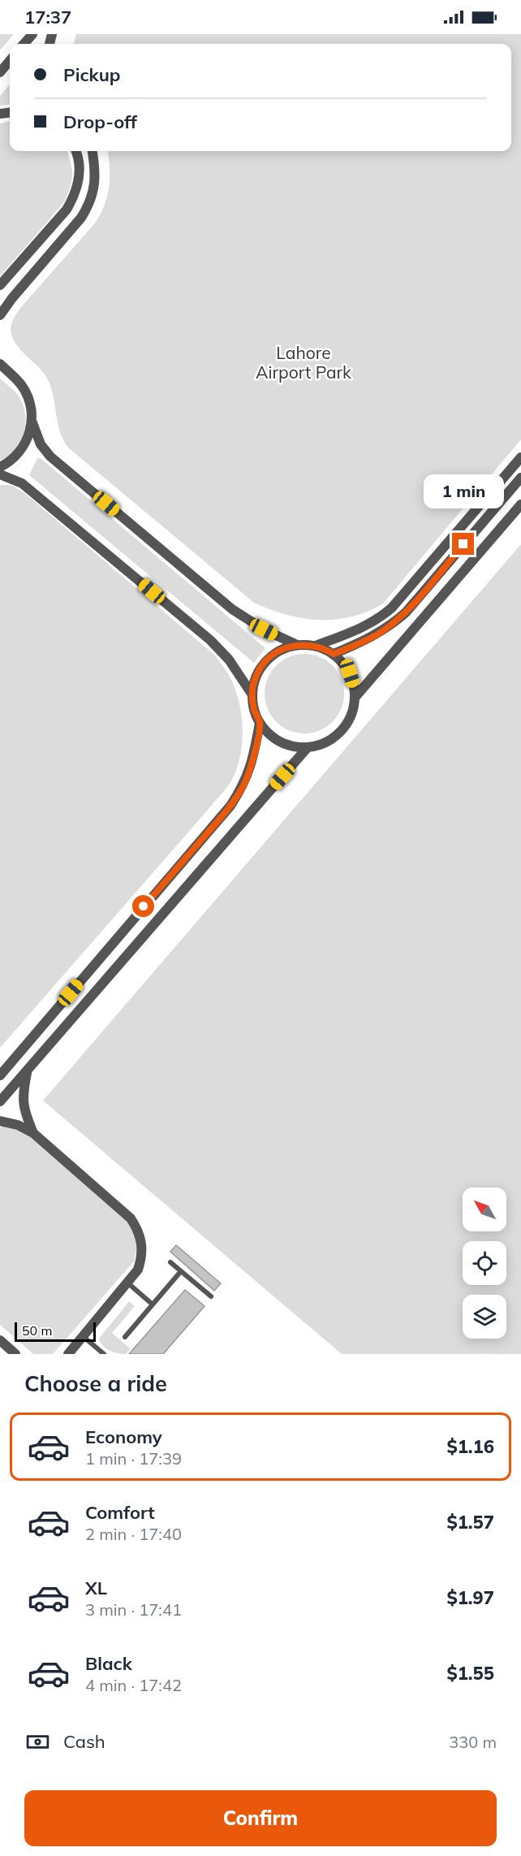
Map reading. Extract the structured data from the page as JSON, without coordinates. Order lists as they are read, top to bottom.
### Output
{
  "parks": ["Lahore Airport Park"],
  "scale_bar": "50 m",
  "north": "top left",
  "page": {
    "status": "17:37",
    "banner": ["Pickup", "Drop-off"],
    "bubble": "1 min",
    "scale": "50 m",
    "heading": "Choose a ride",
    "list": [
      {
        "name": "Economy",
        "note": "1 min · 17:39",
        "value": "$1.16"
      },
      {
        "name": "Comfort",
        "note": "2 min · 17:40",
        "value": "$1.57"
      },
      {
        "name": "XL",
        "note": "3 min · 17:41",
        "value": "$1.97"
      },
      {
        "name": "Black",
        "note": "4 min · 17:42",
        "value": "$1.55"
      }
    ],
    "pay": ["Cash", "330 m"],
    "buttons": "Confirm"
  }
}
